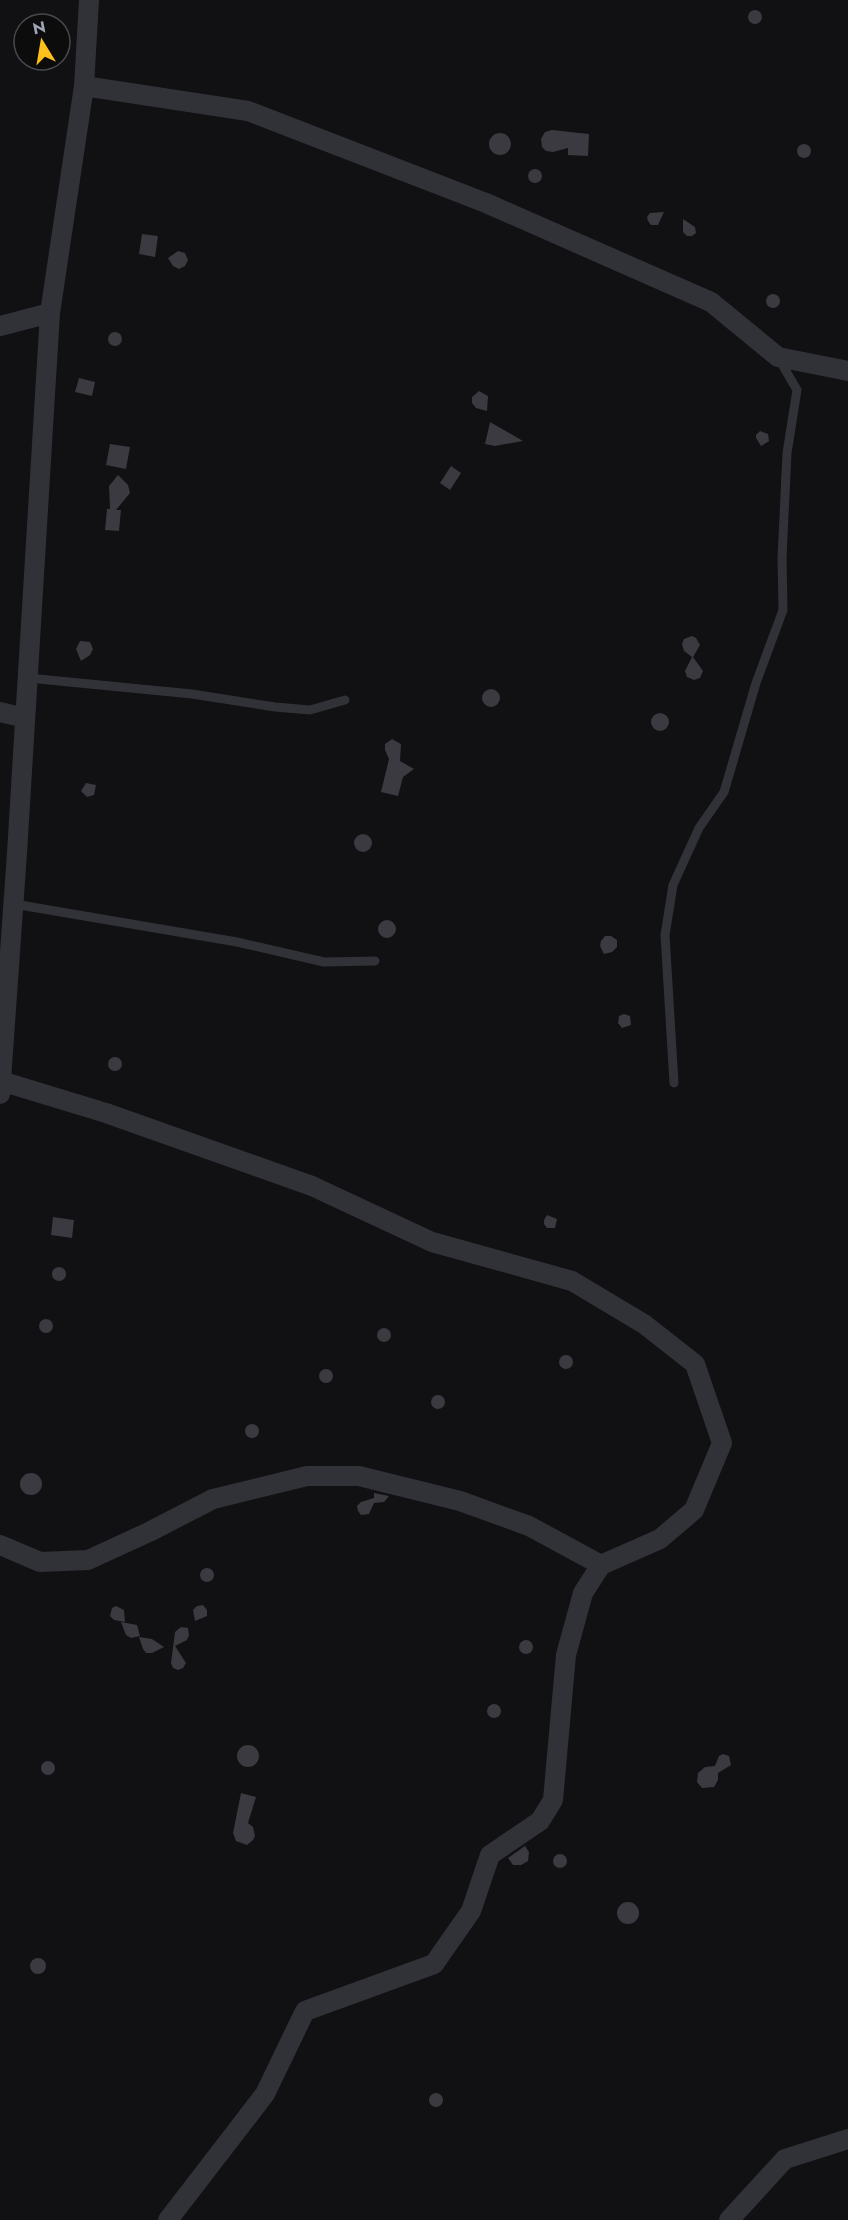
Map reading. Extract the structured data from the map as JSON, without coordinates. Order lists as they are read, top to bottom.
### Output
{
  "north": "top"
}
